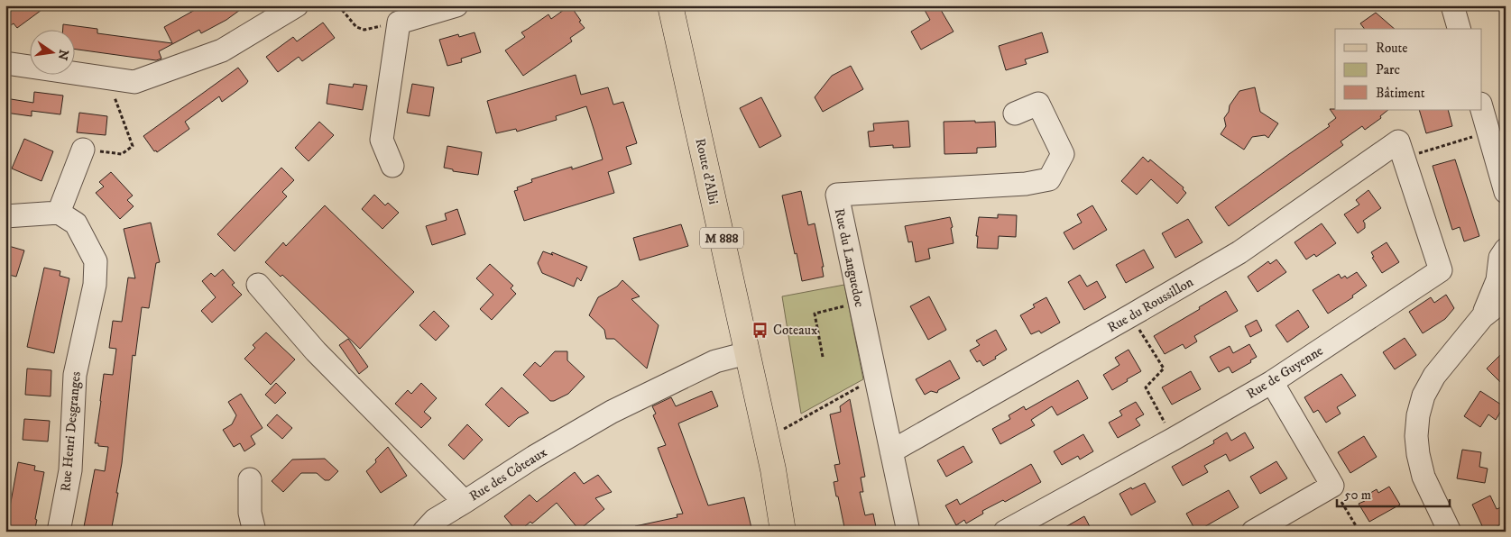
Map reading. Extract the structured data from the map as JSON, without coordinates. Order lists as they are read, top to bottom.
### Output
{
  "streets": {
    "main road": ["Route d'Albi", "M 888"],
    "street": [
      "Rue du Languedoc",
      "Rue du Roussillon",
      "Rue de Guyenne",
      "Rue Henri Desgranges",
      "Rue des Côteaux"
    ]
  },
  "crossings": [
    ["Route d'Albi", "Rue des Côteaux"],
    ["Rue du Languedoc", "Rue du Roussillon"],
    ["Rue du Roussillon", "Rue de Guyenne"]
  ],
  "places": {
    "bus stop": ["Coteaux"]
  },
  "legend": ["Route", "Parc", "Bâtiment"],
  "scale_bar": "50 m",
  "north": "right"
}
